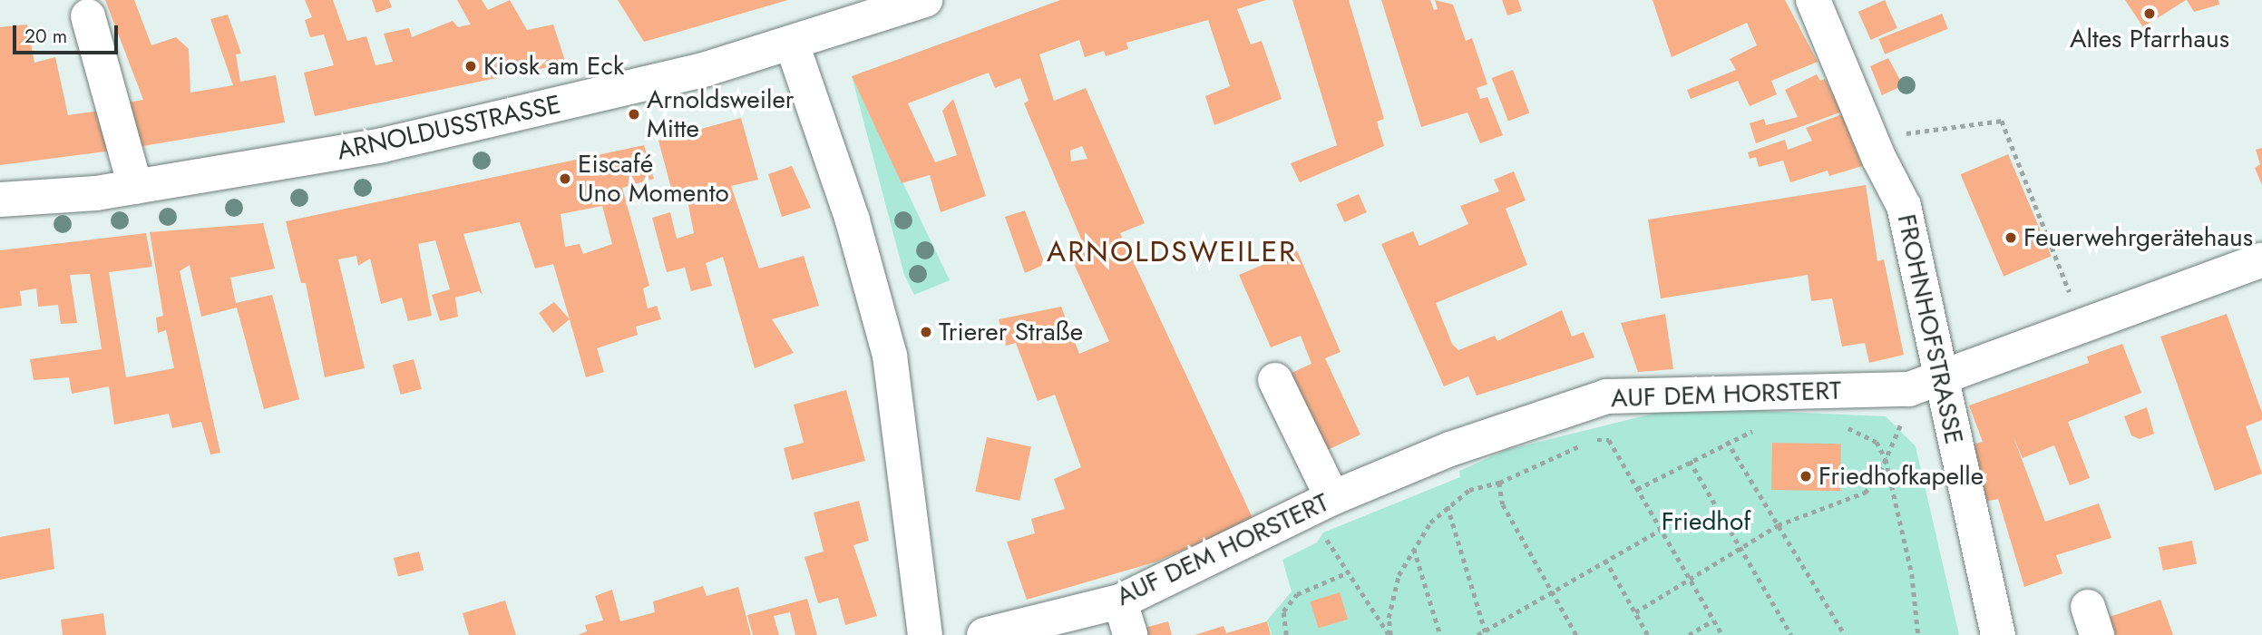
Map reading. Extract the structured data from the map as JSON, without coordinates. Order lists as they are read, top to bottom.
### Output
{
  "streets": {
    "street": ["ARNOLDUSSTRASSE", "FROHNHOFSTRASSE", "AUF DEM HORSTERT"]
  },
  "crossings": [
    ["FROHNHOFSTRASSE", "AUF DEM HORSTERT"]
  ],
  "districts": ["ARNOLDSWEILER"],
  "parks": ["Friedhof"],
  "places": [
    "Altes Pfarrhaus",
    "Kiosk am Eck",
    "Arnoldsweiler Mitte",
    "Eiscafé Uno Momento",
    "Feuerwehrgerätehaus",
    "Trierer Straße",
    "Friedhofkapelle"
  ],
  "scale_bar": "20 m"
}
